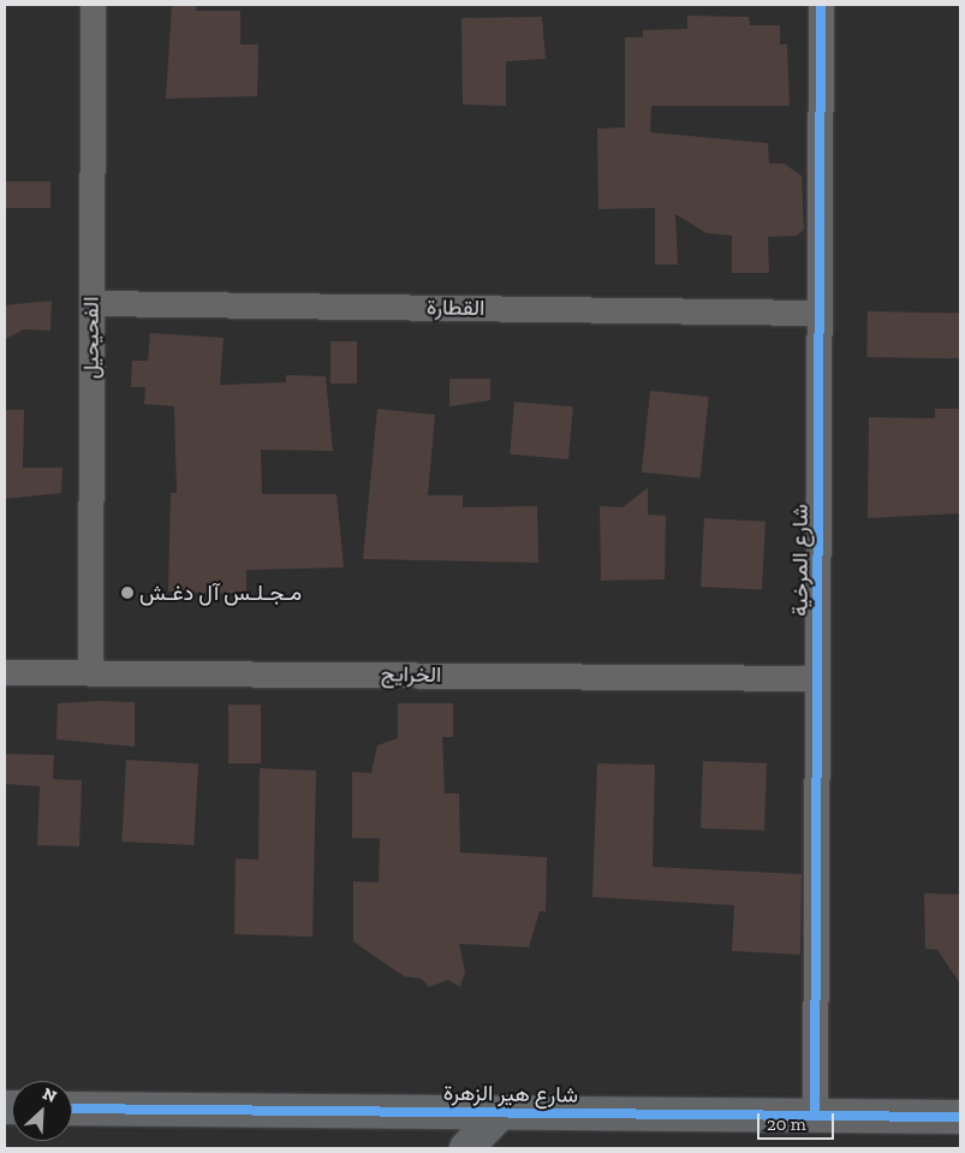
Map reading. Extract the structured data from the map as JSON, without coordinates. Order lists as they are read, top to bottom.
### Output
{
  "streets": {
    "street": [
      "القطارة",
      "الفحيحيل",
      "شارع المرخية",
      "الخرايج",
      "شارع هير الزهرة"
    ]
  },
  "crossings": [
    ["القطارة", "الفحيحيل"],
    ["القطارة", "شارع المرخية"],
    ["الفحيحيل", "الخرايج"],
    ["شارع المرخية", "الخرايج"],
    ["شارع المرخية", "شارع هير الزهرة"]
  ],
  "places": ["مـجـلـس آل دغـش"],
  "scale_bar": "20 m",
  "north": "top right"
}
